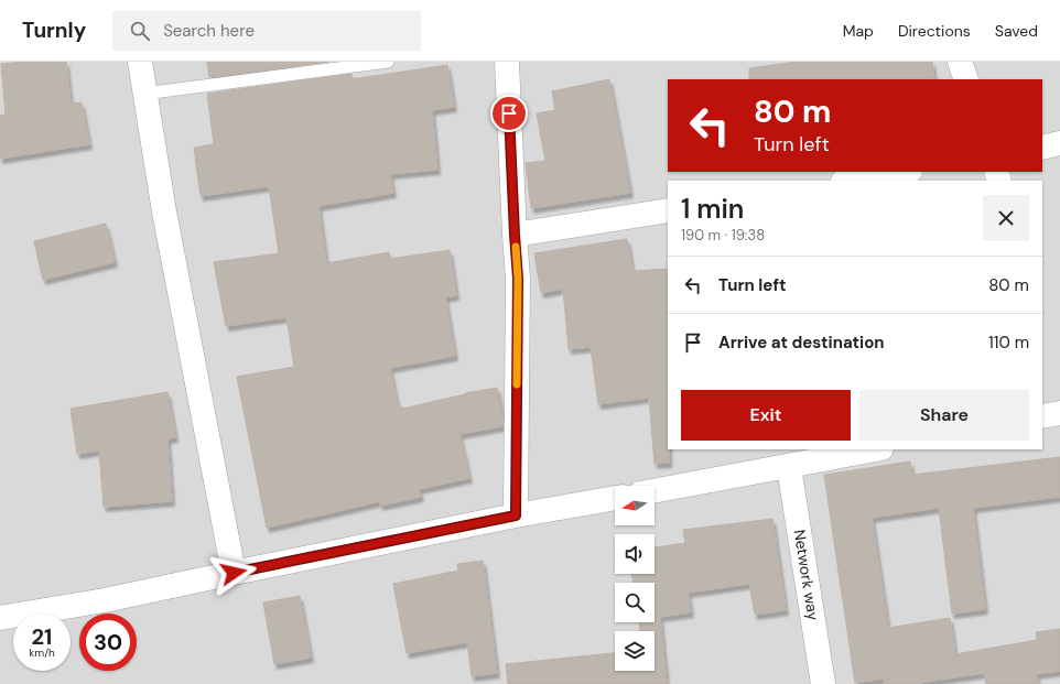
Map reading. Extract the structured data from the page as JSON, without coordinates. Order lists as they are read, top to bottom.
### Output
{
  "streets": {
    "street": ["Network way"]
  },
  "north": "left",
  "page": {
    "header": "Turnly",
    "search": "Search here",
    "nav": ["Map", "Directions", "Saved"],
    "turn": ["80 m", "Turn left"],
    "heading": ["1 min", "190 m · 19:38"],
    "list": [
      {
        "name": "Turn left",
        "value": "80 m"
      },
      {
        "name": "Arrive at destination",
        "value": "110 m"
      }
    ],
    "buttons": ["Exit", "Share"],
    "speed": "21 km/h",
    "limit": "30"
  }
}
